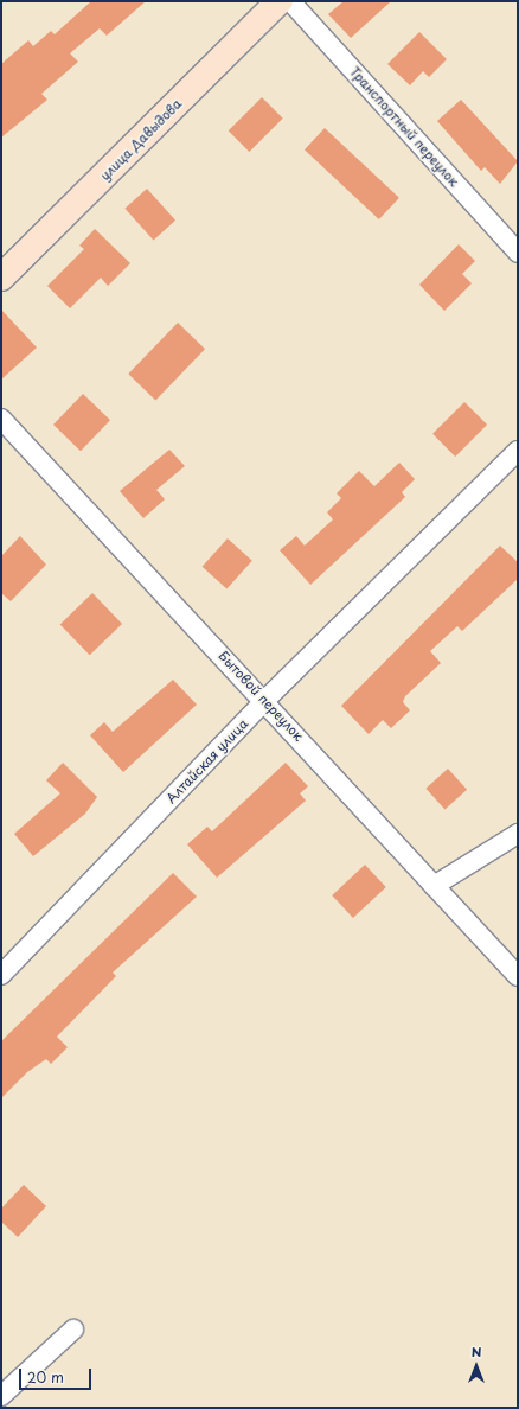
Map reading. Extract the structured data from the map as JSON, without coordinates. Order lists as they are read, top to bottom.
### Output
{
  "streets": {
    "main road": ["улица Давыдова"],
    "street": ["Транспортный переулок", "Бытовой переулок", "Алтайская улица"]
  },
  "crossings": [
    ["Бытовой переулок", "Алтайская улица"]
  ],
  "scale_bar": "20 m",
  "north": "top"
}
